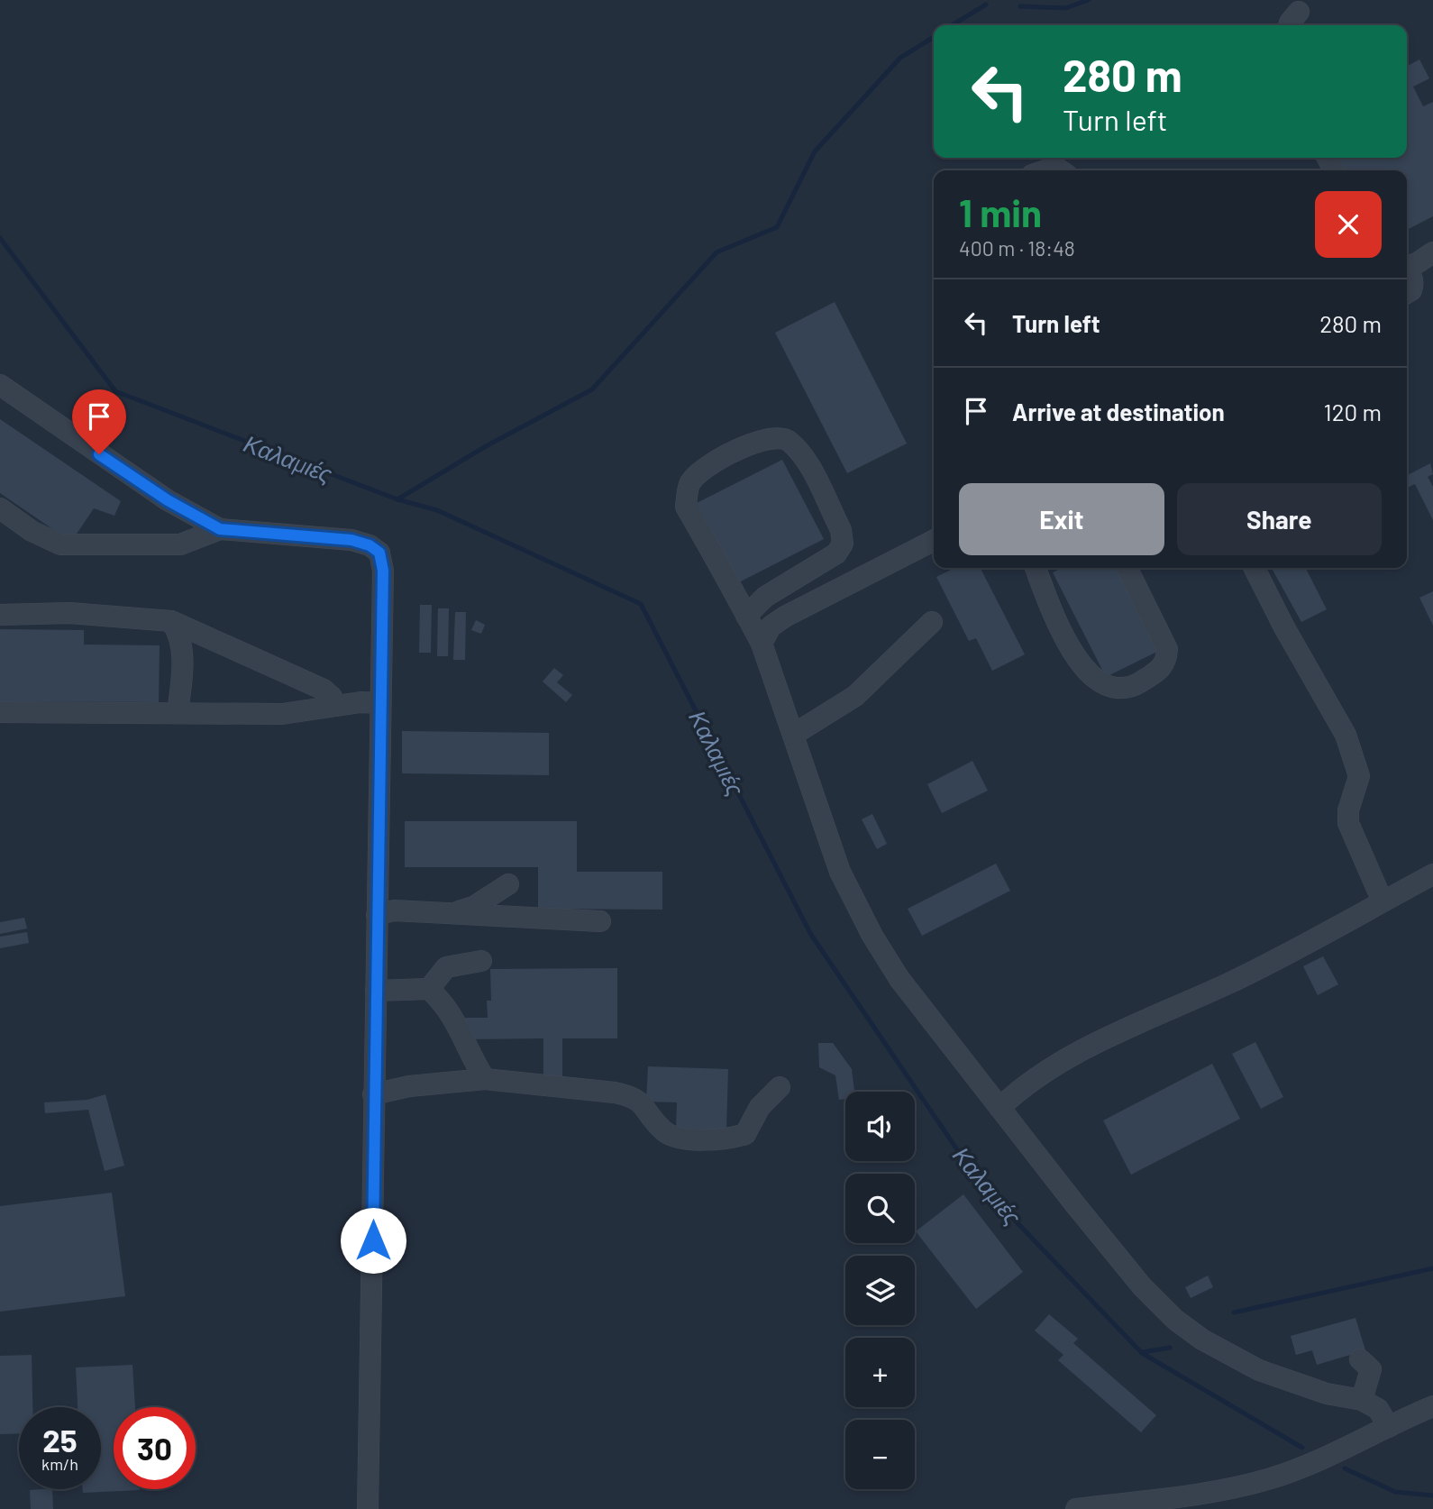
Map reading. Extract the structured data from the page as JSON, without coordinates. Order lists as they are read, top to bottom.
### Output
{
  "water": ["Καλαμιές"],
  "page": {
    "turn": ["280 m", "Turn left"],
    "heading": ["1 min", "400 m · 18:48"],
    "list": [
      {
        "name": "Turn left",
        "value": "280 m"
      },
      {
        "name": "Arrive at destination",
        "value": "120 m"
      }
    ],
    "buttons": ["Exit", "Share"],
    "map_buttons": ["+", "−"],
    "speed": "25 km/h",
    "limit": "30"
  }
}
